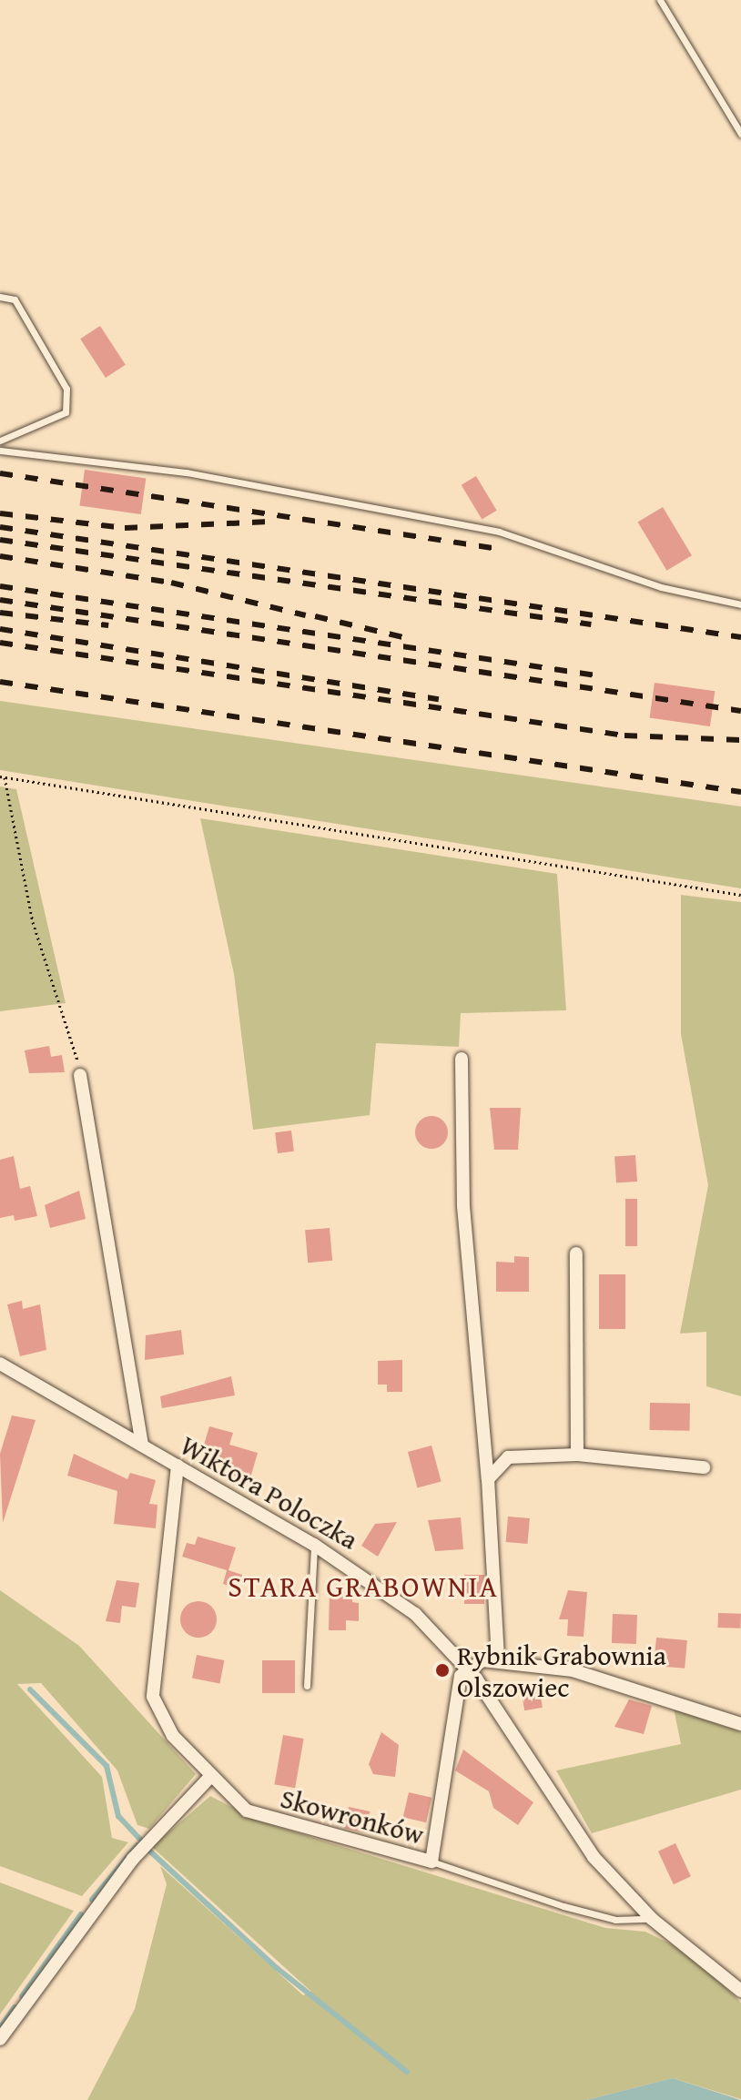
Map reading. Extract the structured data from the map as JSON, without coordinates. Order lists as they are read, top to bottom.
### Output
{
  "streets": {
    "street": ["Wiktora Poloczka", "Skowronków"]
  },
  "crossings": [
    ["Wiktora Poloczka", "Skowronków"]
  ],
  "districts": ["STARA GRABOWNIA"],
  "places": ["Rybnik Grabownia Olszowiec"]
}
